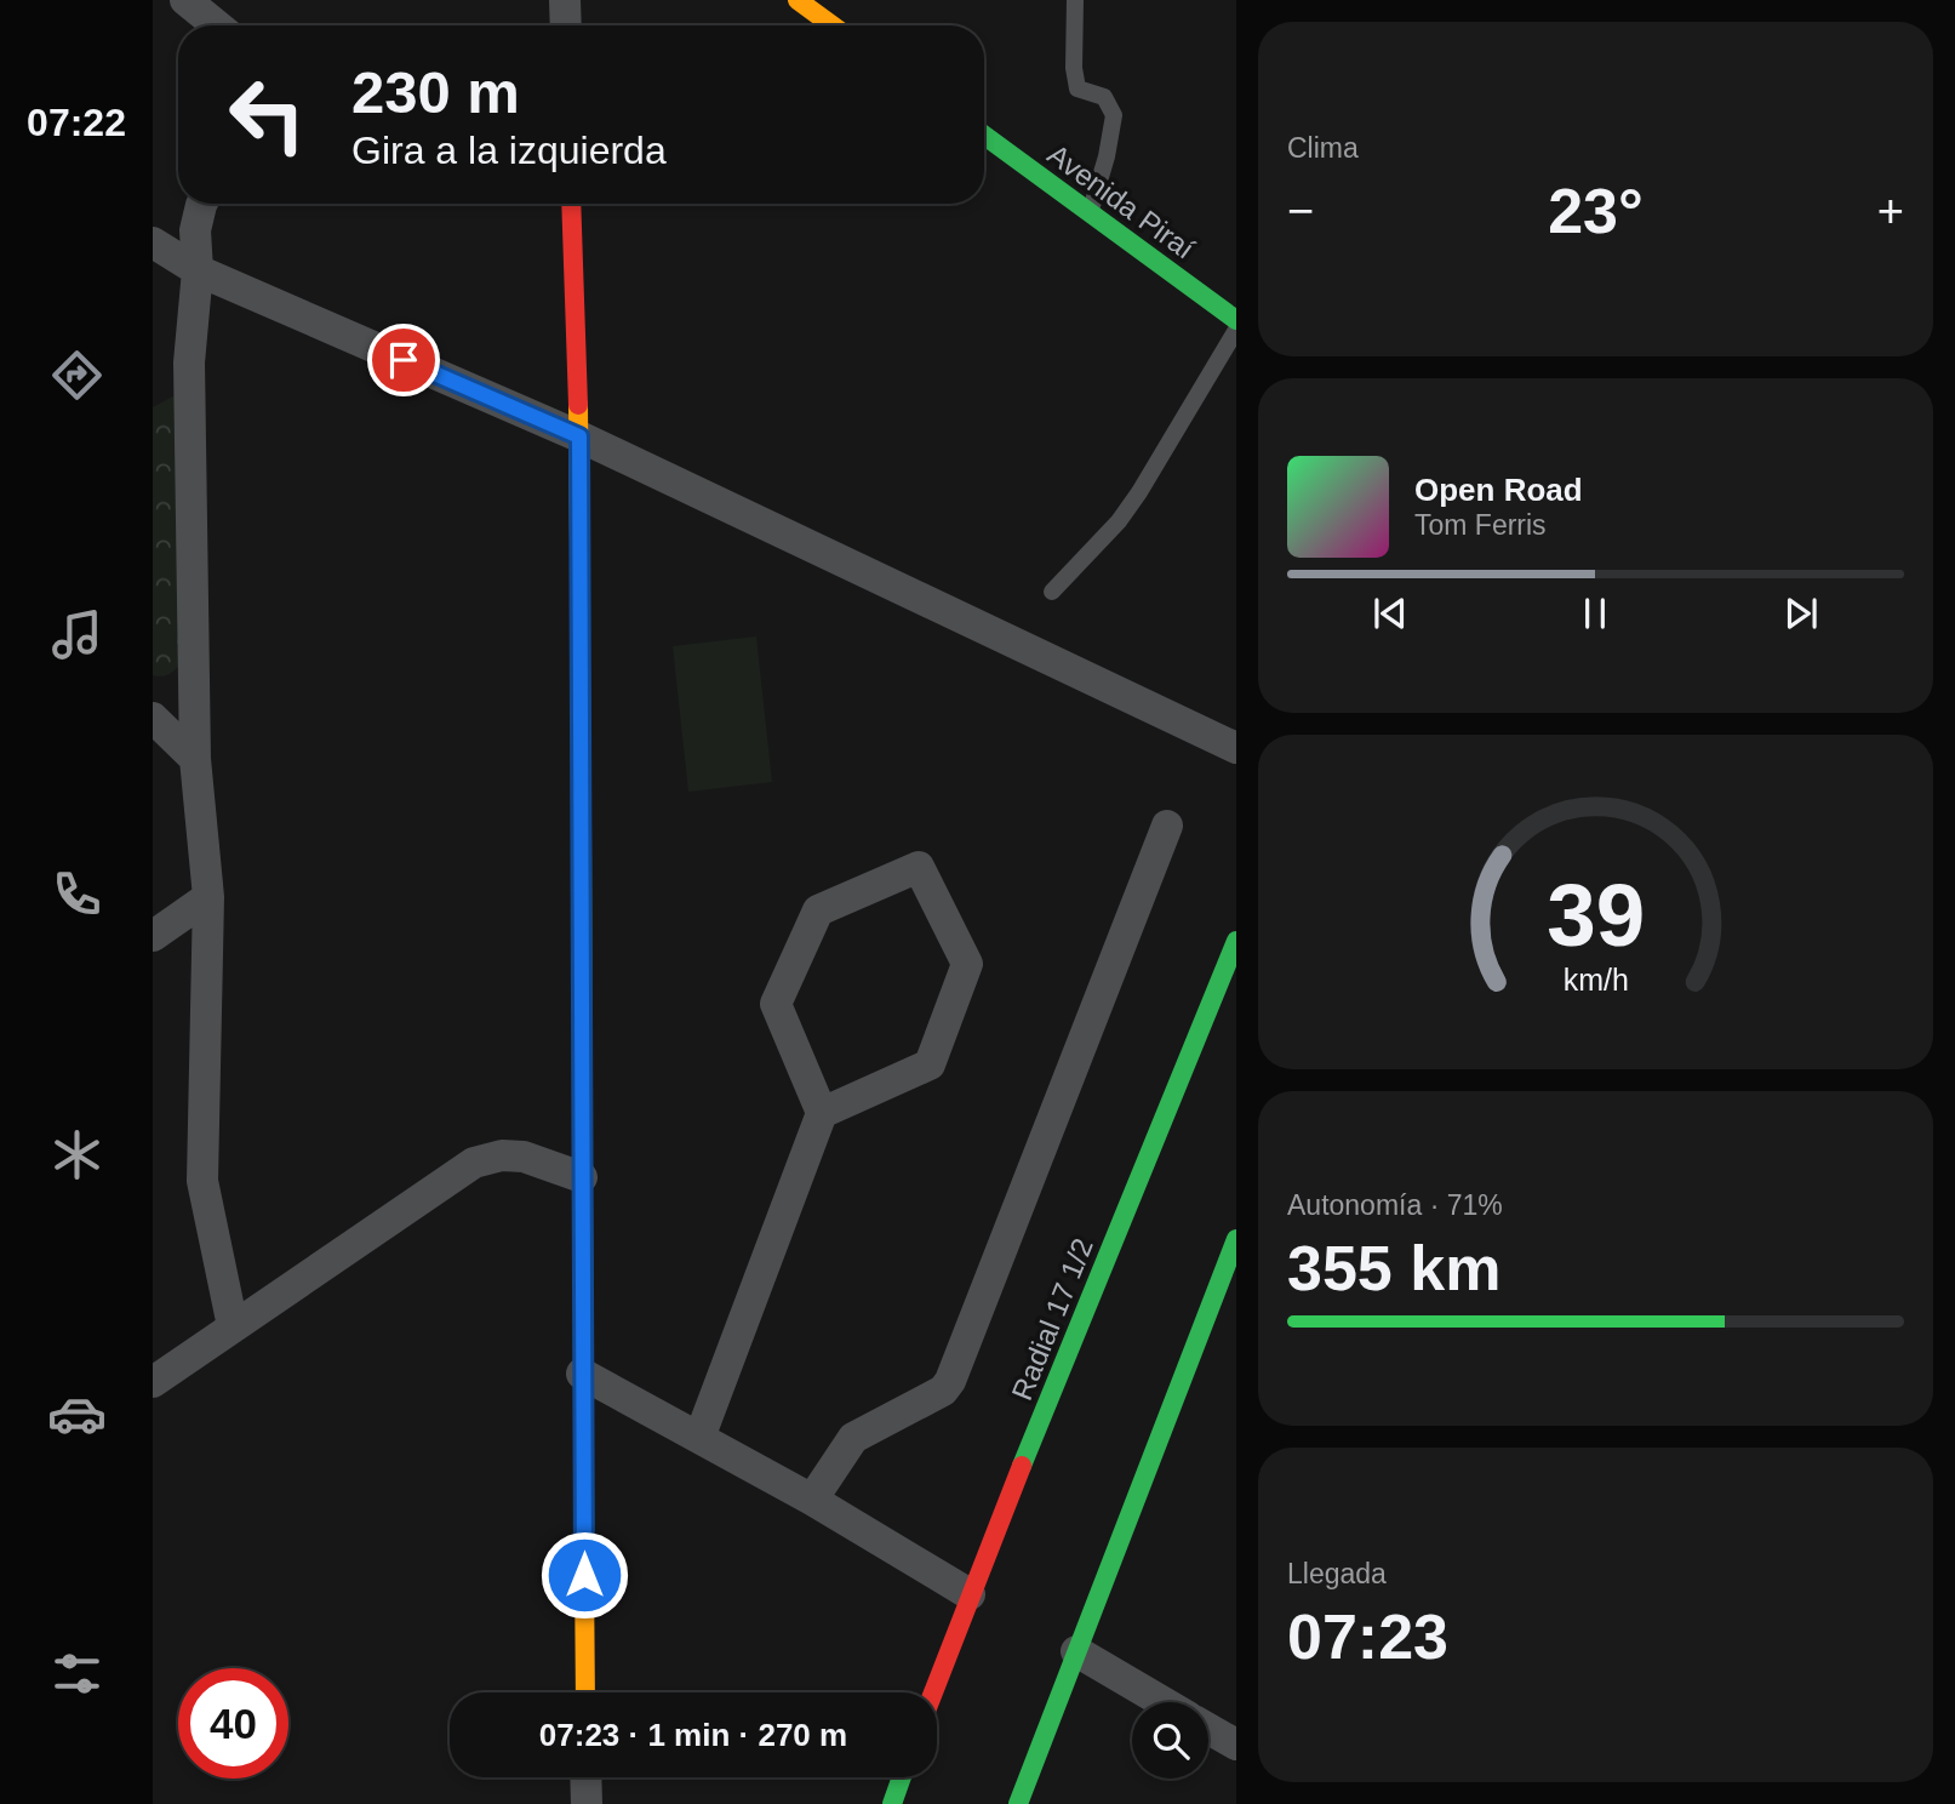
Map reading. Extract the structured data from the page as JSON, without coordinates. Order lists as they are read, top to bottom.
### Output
{
  "streets": {
    "street": ["Avenida Piraí", "Radial 17 1/2"]
  },
  "page": {
    "tabs": "07:22",
    "tile": [
      "Clima",
      ["Autonomía · 71%", "355 km"],
      ["Llegada", "07:23"]
    ],
    "turn": ["230 m", "Gira a la izquierda"],
    "heat": ["−", "23°", "+"],
    "song": ["Open Road", "Tom Ferris"],
    "limit": "40",
    "trip": "07:23 · 1 min · 270 m",
    "gauge": ["39", "km/h"]
  }
}
